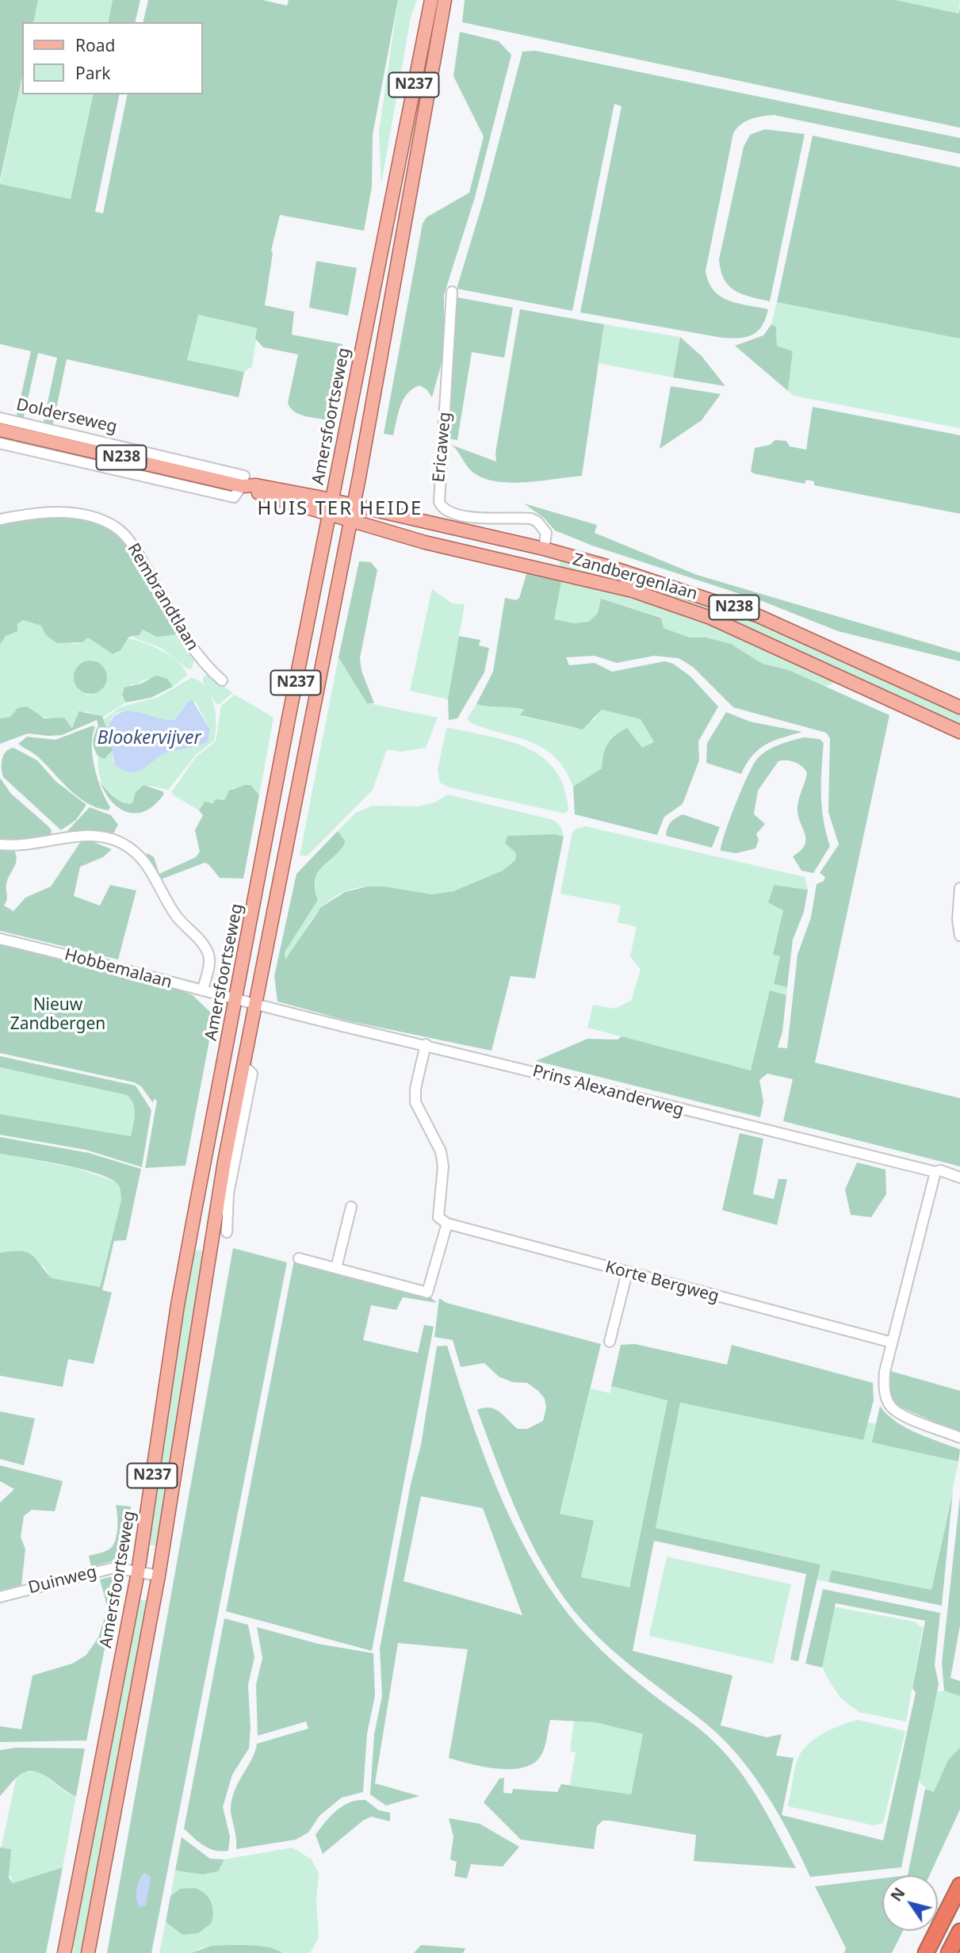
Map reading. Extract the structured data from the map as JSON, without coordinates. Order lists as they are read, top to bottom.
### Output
{
  "streets": {
    "main road": [
      "N237",
      "Dolderseweg",
      "Amersfoortseweg",
      "N238",
      "Zandbergenlaan"
    ],
    "street": [
      "Ericaweg",
      "Rembrandtlaan",
      "Hobbemalaan",
      "Prins Alexanderweg",
      "Korte Bergweg",
      "Duinweg"
    ]
  },
  "crossings": [
    ["N237", "N238"],
    ["N237", "Zandbergenlaan"],
    ["N237", "Hobbemalaan"],
    ["N237", "Prins Alexanderweg"],
    ["N237", "Duinweg"],
    ["Dolderseweg", "Amersfoortseweg"],
    ["Dolderseweg", "N238"],
    ["Amersfoortseweg", "N238"],
    ["Amersfoortseweg", "Hobbemalaan"],
    ["Amersfoortseweg", "Duinweg"],
    ["Ericaweg", "Zandbergenlaan"],
    ["N238", "Zandbergenlaan"],
    ["Hobbemalaan", "Prins Alexanderweg"]
  ],
  "districts": ["HUIS TER HEIDE"],
  "water": ["Blookervijver"],
  "parks": ["Nieuw Zandbergen"],
  "legend": ["Road", "Park"],
  "north": "top left"
}
